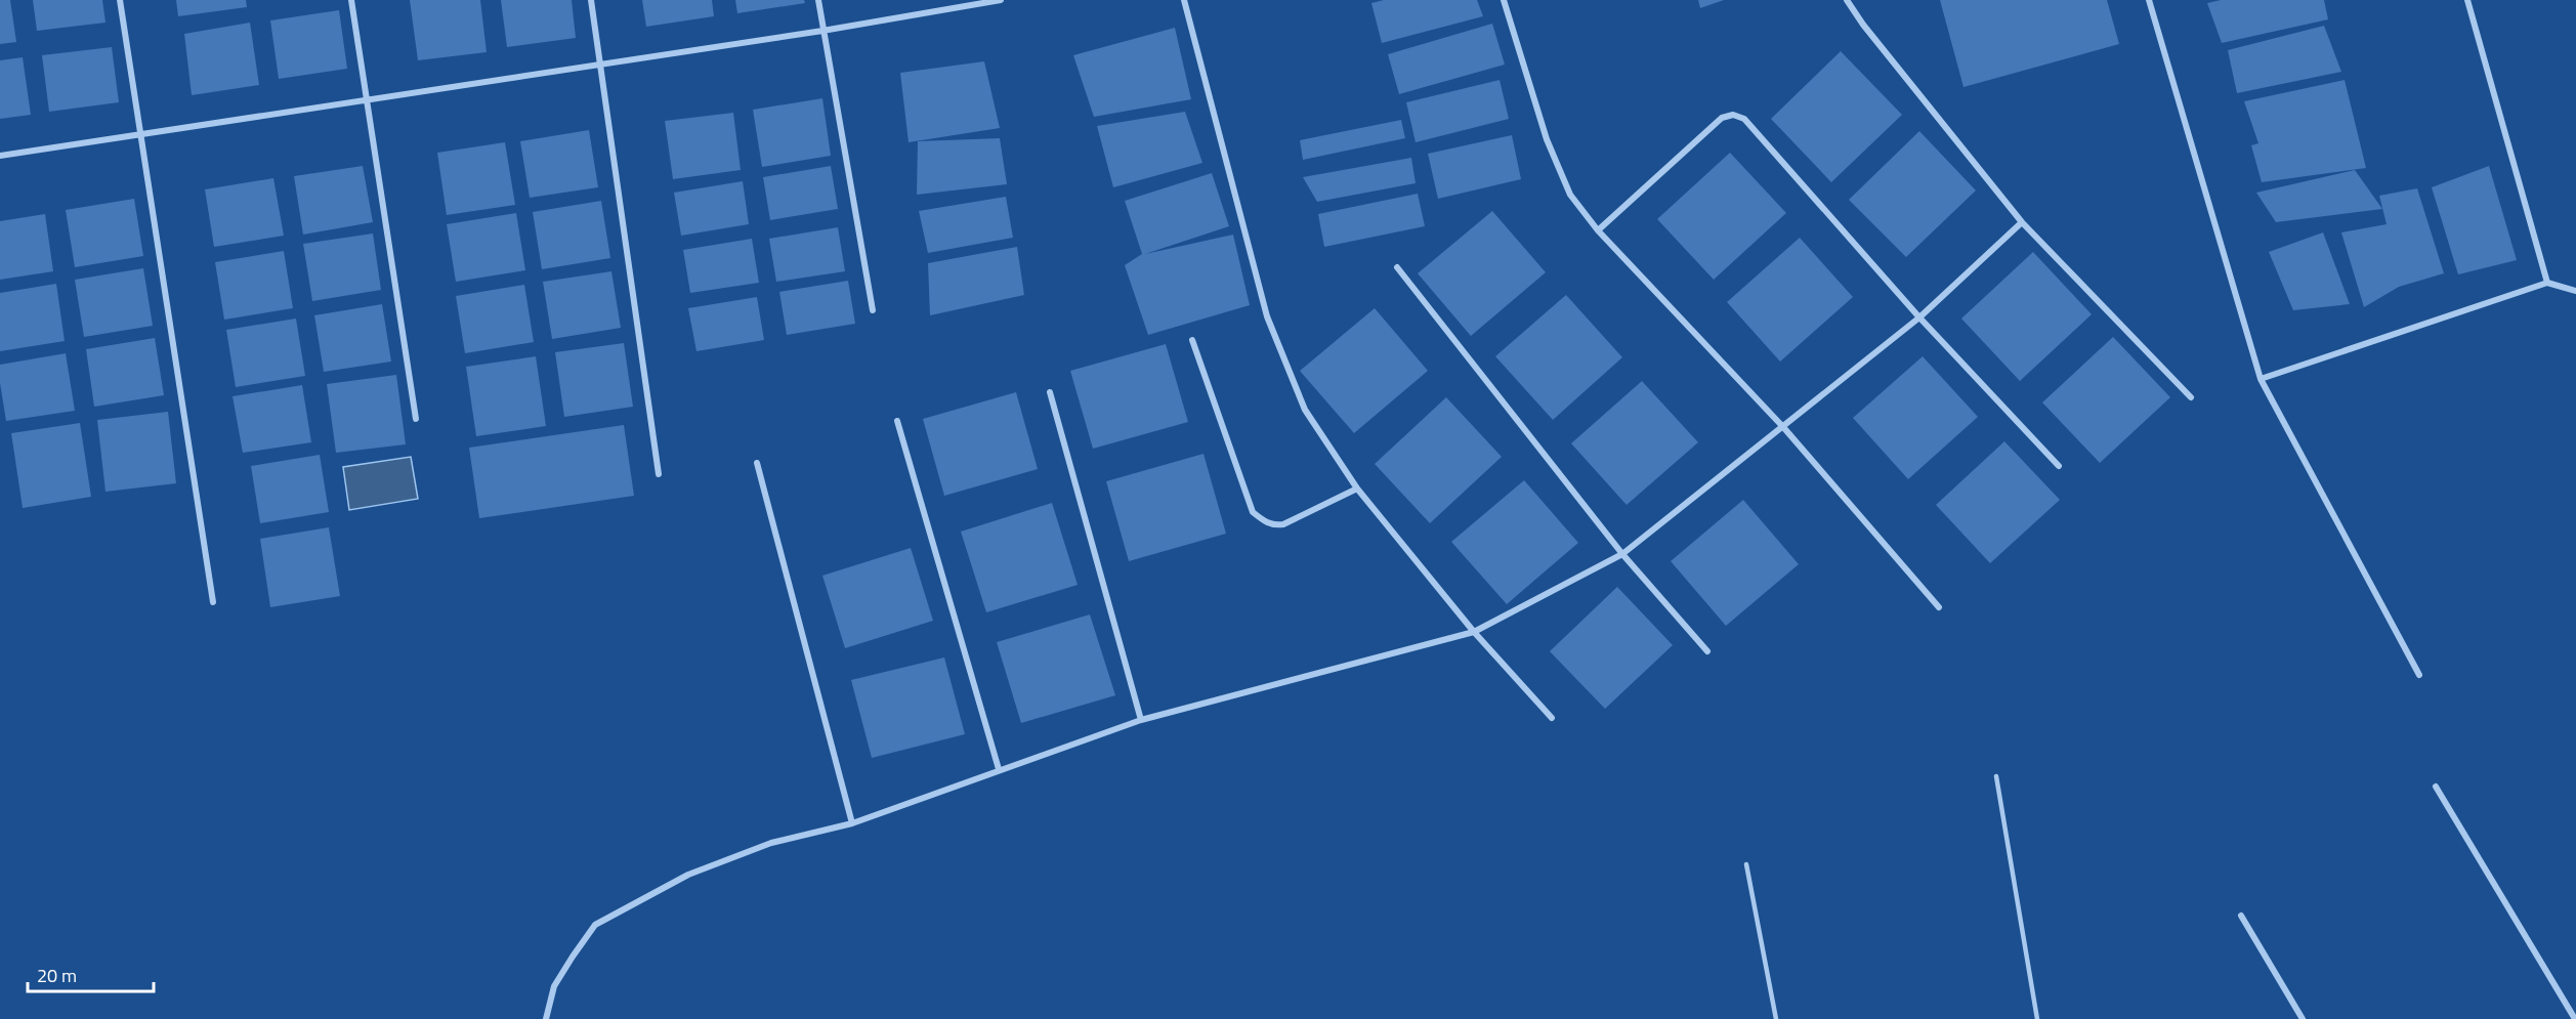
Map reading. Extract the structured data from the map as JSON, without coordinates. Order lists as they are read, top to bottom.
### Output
{
  "scale_bar": "20 m"
}
